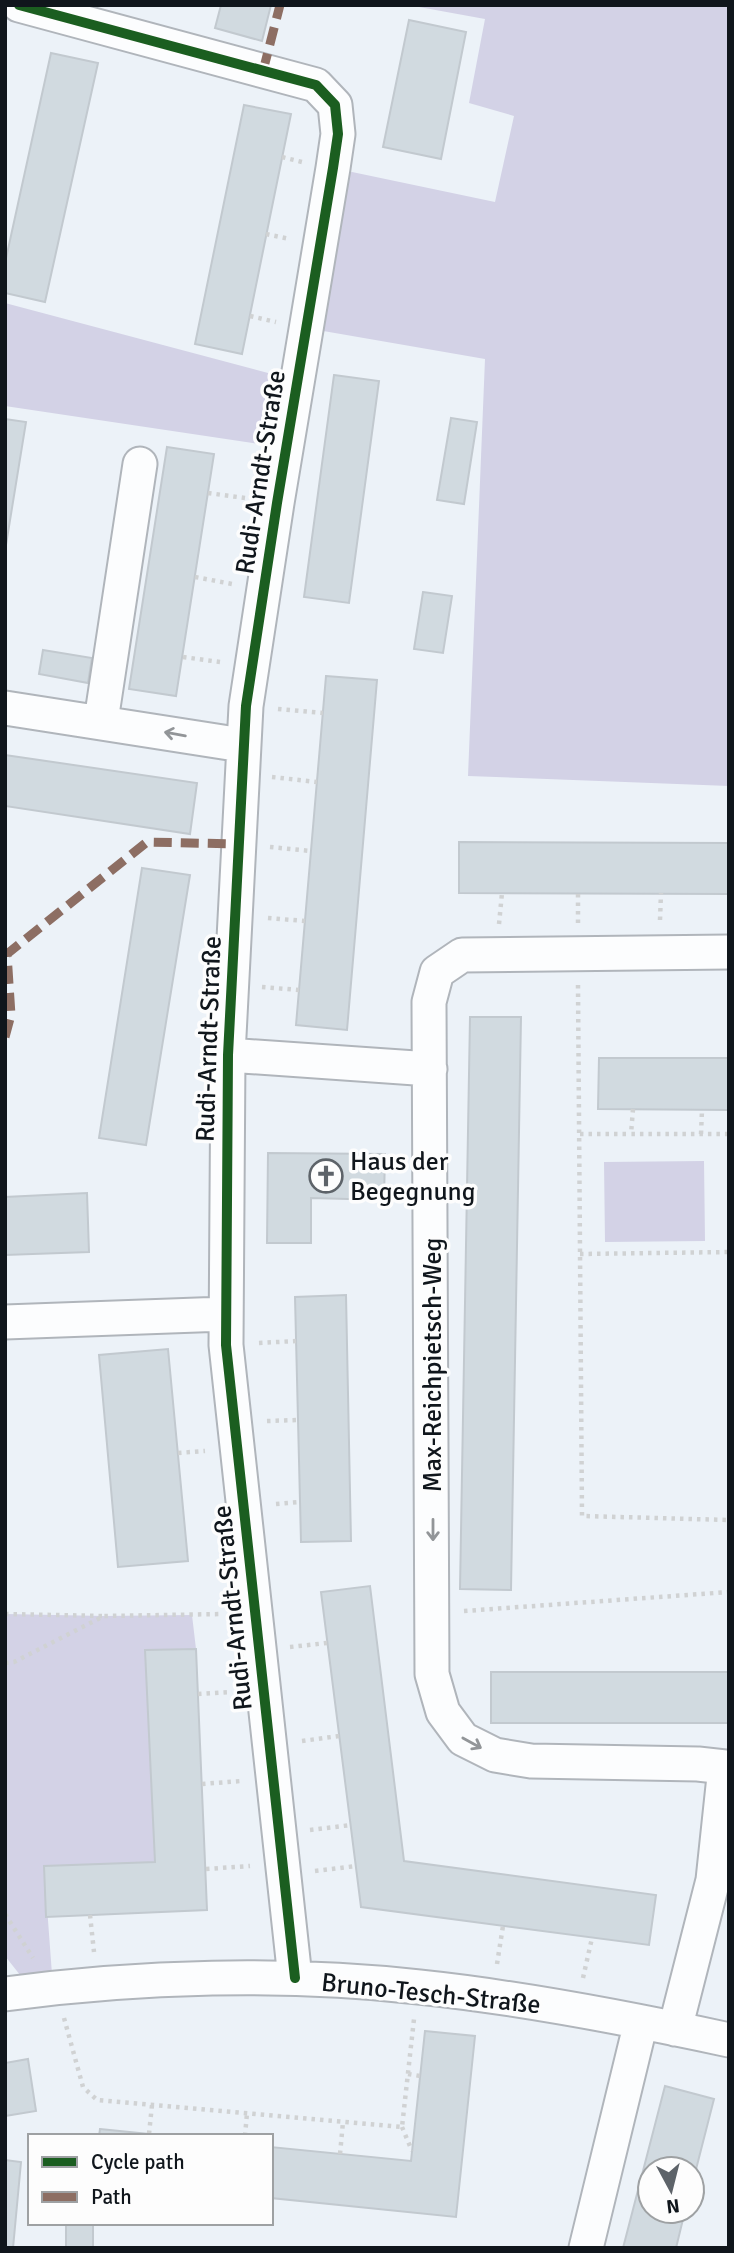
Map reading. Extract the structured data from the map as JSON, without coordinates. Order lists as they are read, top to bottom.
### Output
{
  "streets": {
    "street": ["Rudi-Arndt-Straße", "Max-Reichpietsch-Weg", "Bruno-Tesch-Straße"]
  },
  "crossings": [
    ["Rudi-Arndt-Straße", "Bruno-Tesch-Straße"]
  ],
  "one_way": ["Max-Reichpietsch-Weg"],
  "places": {
    "church": ["Haus der Begegnung"]
  },
  "legend": ["Cycle path", "Path"],
  "north": "bottom"
}
